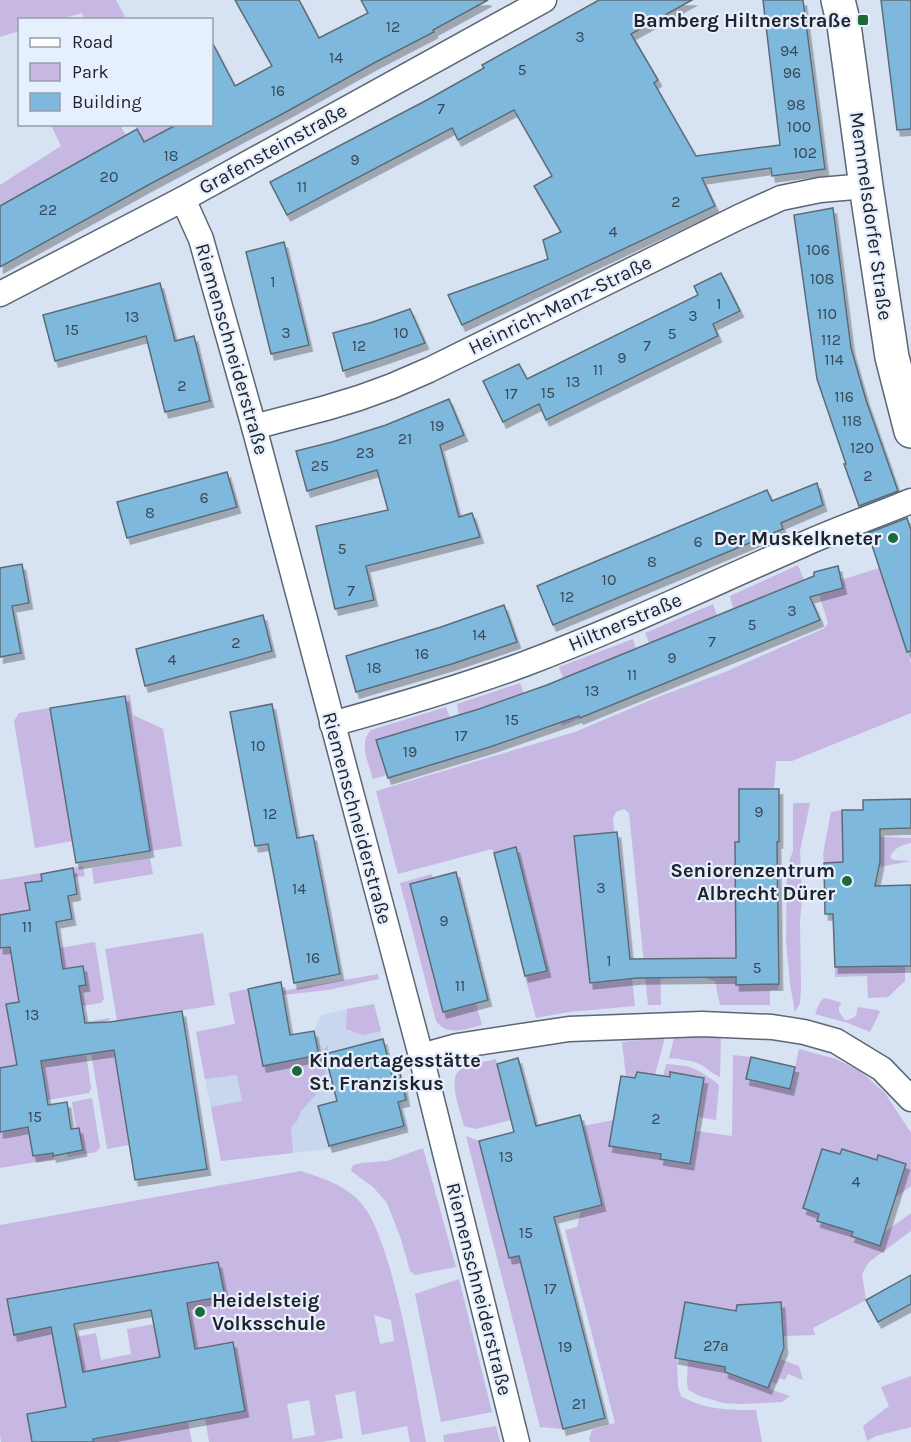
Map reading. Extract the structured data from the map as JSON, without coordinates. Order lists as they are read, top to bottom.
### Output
{
  "streets": {
    "main road": ["Memmelsdorfer Straße"],
    "street": [
      "Grafensteinstraße",
      "Heinrich-Manz-Straße",
      "Riemenschneiderstraße",
      "Hiltnerstraße"
    ]
  },
  "crossings": [
    ["Grafensteinstraße", "Riemenschneiderstraße"],
    ["Memmelsdorfer Straße", "Heinrich-Manz-Straße"],
    ["Heinrich-Manz-Straße", "Riemenschneiderstraße"],
    ["Riemenschneiderstraße", "Hiltnerstraße"]
  ],
  "places": {
    "transit": ["Bamberg Hiltnerstraße"],
    "other": [
      "Der Muskelkneter",
      "Seniorenzentrum Albrecht Dürer",
      "Kindertagesstätte St. Franziskus",
      "Heidelsteig Volksschule"
    ]
  },
  "house_numbers": [
    "12",
    "3",
    "94",
    "14",
    "5",
    "96",
    "16",
    "98",
    "7",
    "100",
    "102",
    "18",
    "9",
    "20",
    "11",
    "2",
    "22",
    "4",
    "106",
    "108",
    "1",
    "1",
    "110",
    "3",
    "13",
    "15",
    "3",
    "10",
    "5",
    "112",
    "12",
    "7",
    "9",
    "114",
    "11",
    "13",
    "2",
    "15",
    "17",
    "116",
    "118",
    "19",
    "21",
    "120",
    "23",
    "25",
    "2",
    "6",
    "8",
    "6",
    "5",
    "8",
    "10",
    "7",
    "12",
    "3",
    "5",
    "14",
    "7",
    "2",
    "16",
    "9",
    "4",
    "18",
    "11",
    "13",
    "15",
    "17",
    "10",
    "19",
    "9",
    "12",
    "3",
    "14",
    "9",
    "11",
    "16",
    "1",
    "5",
    "11",
    "13",
    "15",
    "2",
    "13",
    "4",
    "15",
    "17",
    "27a",
    "19",
    "21"
  ],
  "legend": ["Road", "Park", "Building"]
}
